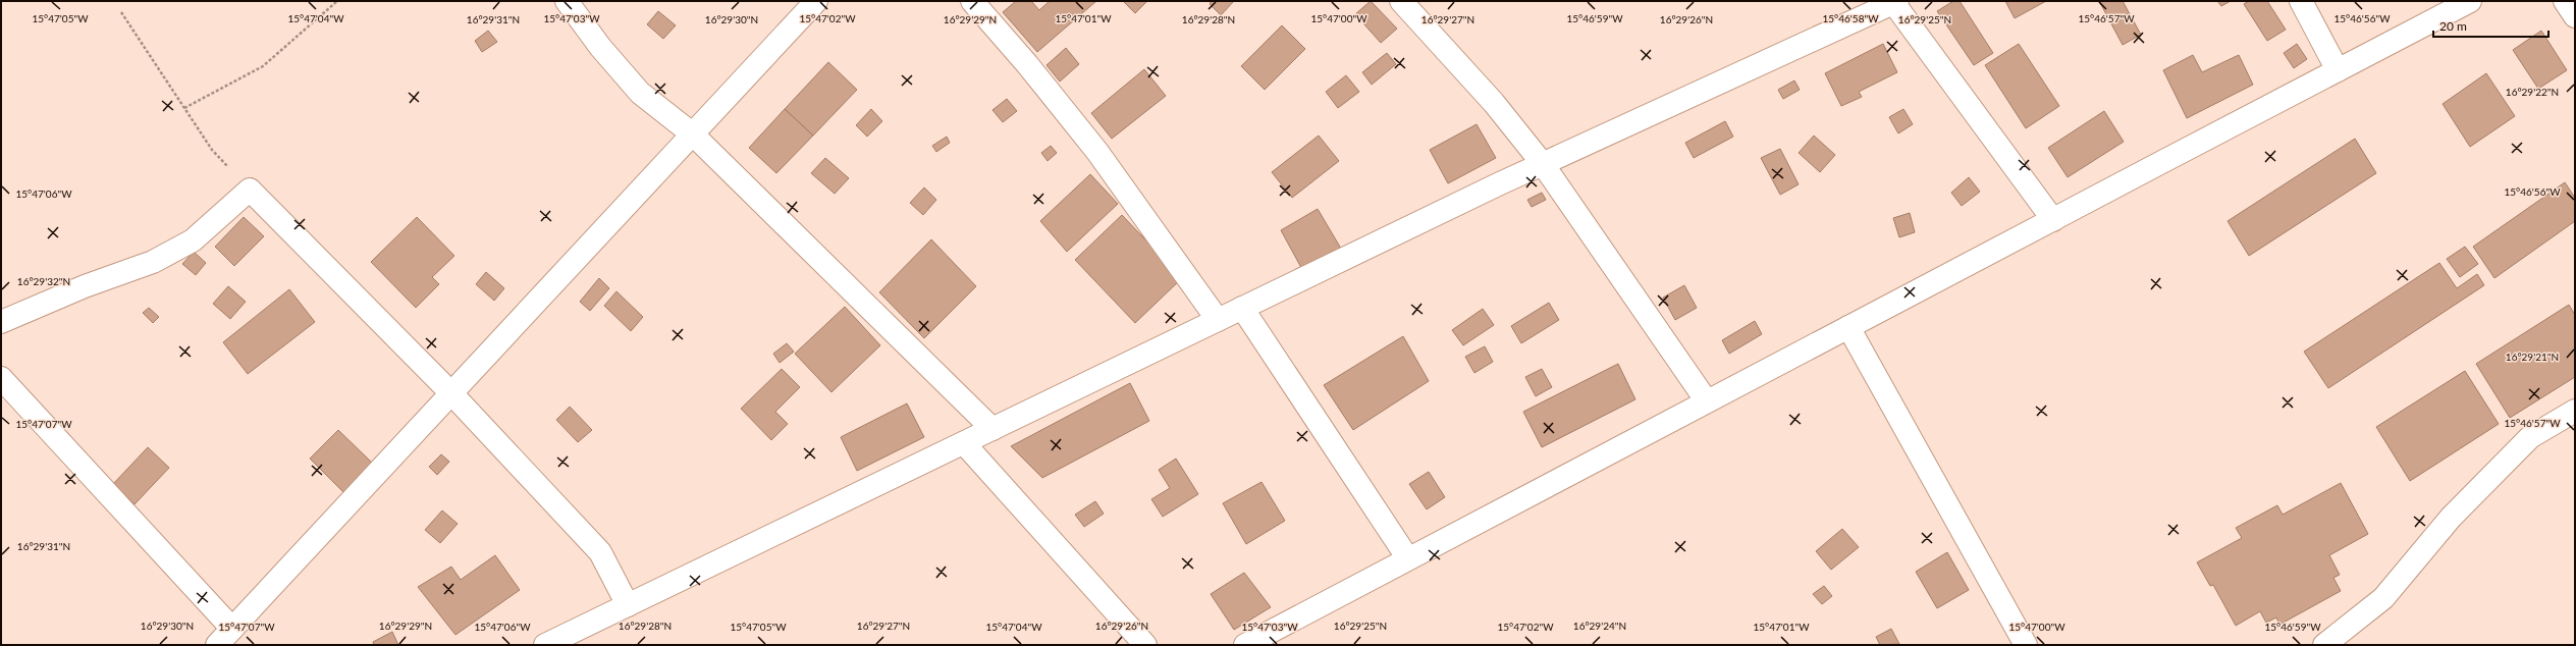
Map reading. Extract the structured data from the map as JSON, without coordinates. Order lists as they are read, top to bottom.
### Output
{
  "scale_bar": "20 m",
  "coordinates": [
    "15°47'05\"W",
    "15°47'04\"W",
    "15°47'03\"W",
    "15°47'02\"W",
    "15°47'01\"W",
    "15°46'58\"W",
    "15°46'56\"W",
    "15°47'00\"W",
    "15°46'59\"W",
    "15°46'57\"W",
    "16°29'31\"N",
    "16°29'30\"N",
    "16°29'29\"N",
    "16°29'28\"N",
    "16°29'27\"N",
    "16°29'26\"N",
    "16°29'25\"N",
    "16°29'22\"N",
    "15°47'06\"W",
    "16°29'32\"N",
    "16°29'21\"N",
    "15°47'07\"W",
    "16°29'24\"N"
  ]
}
